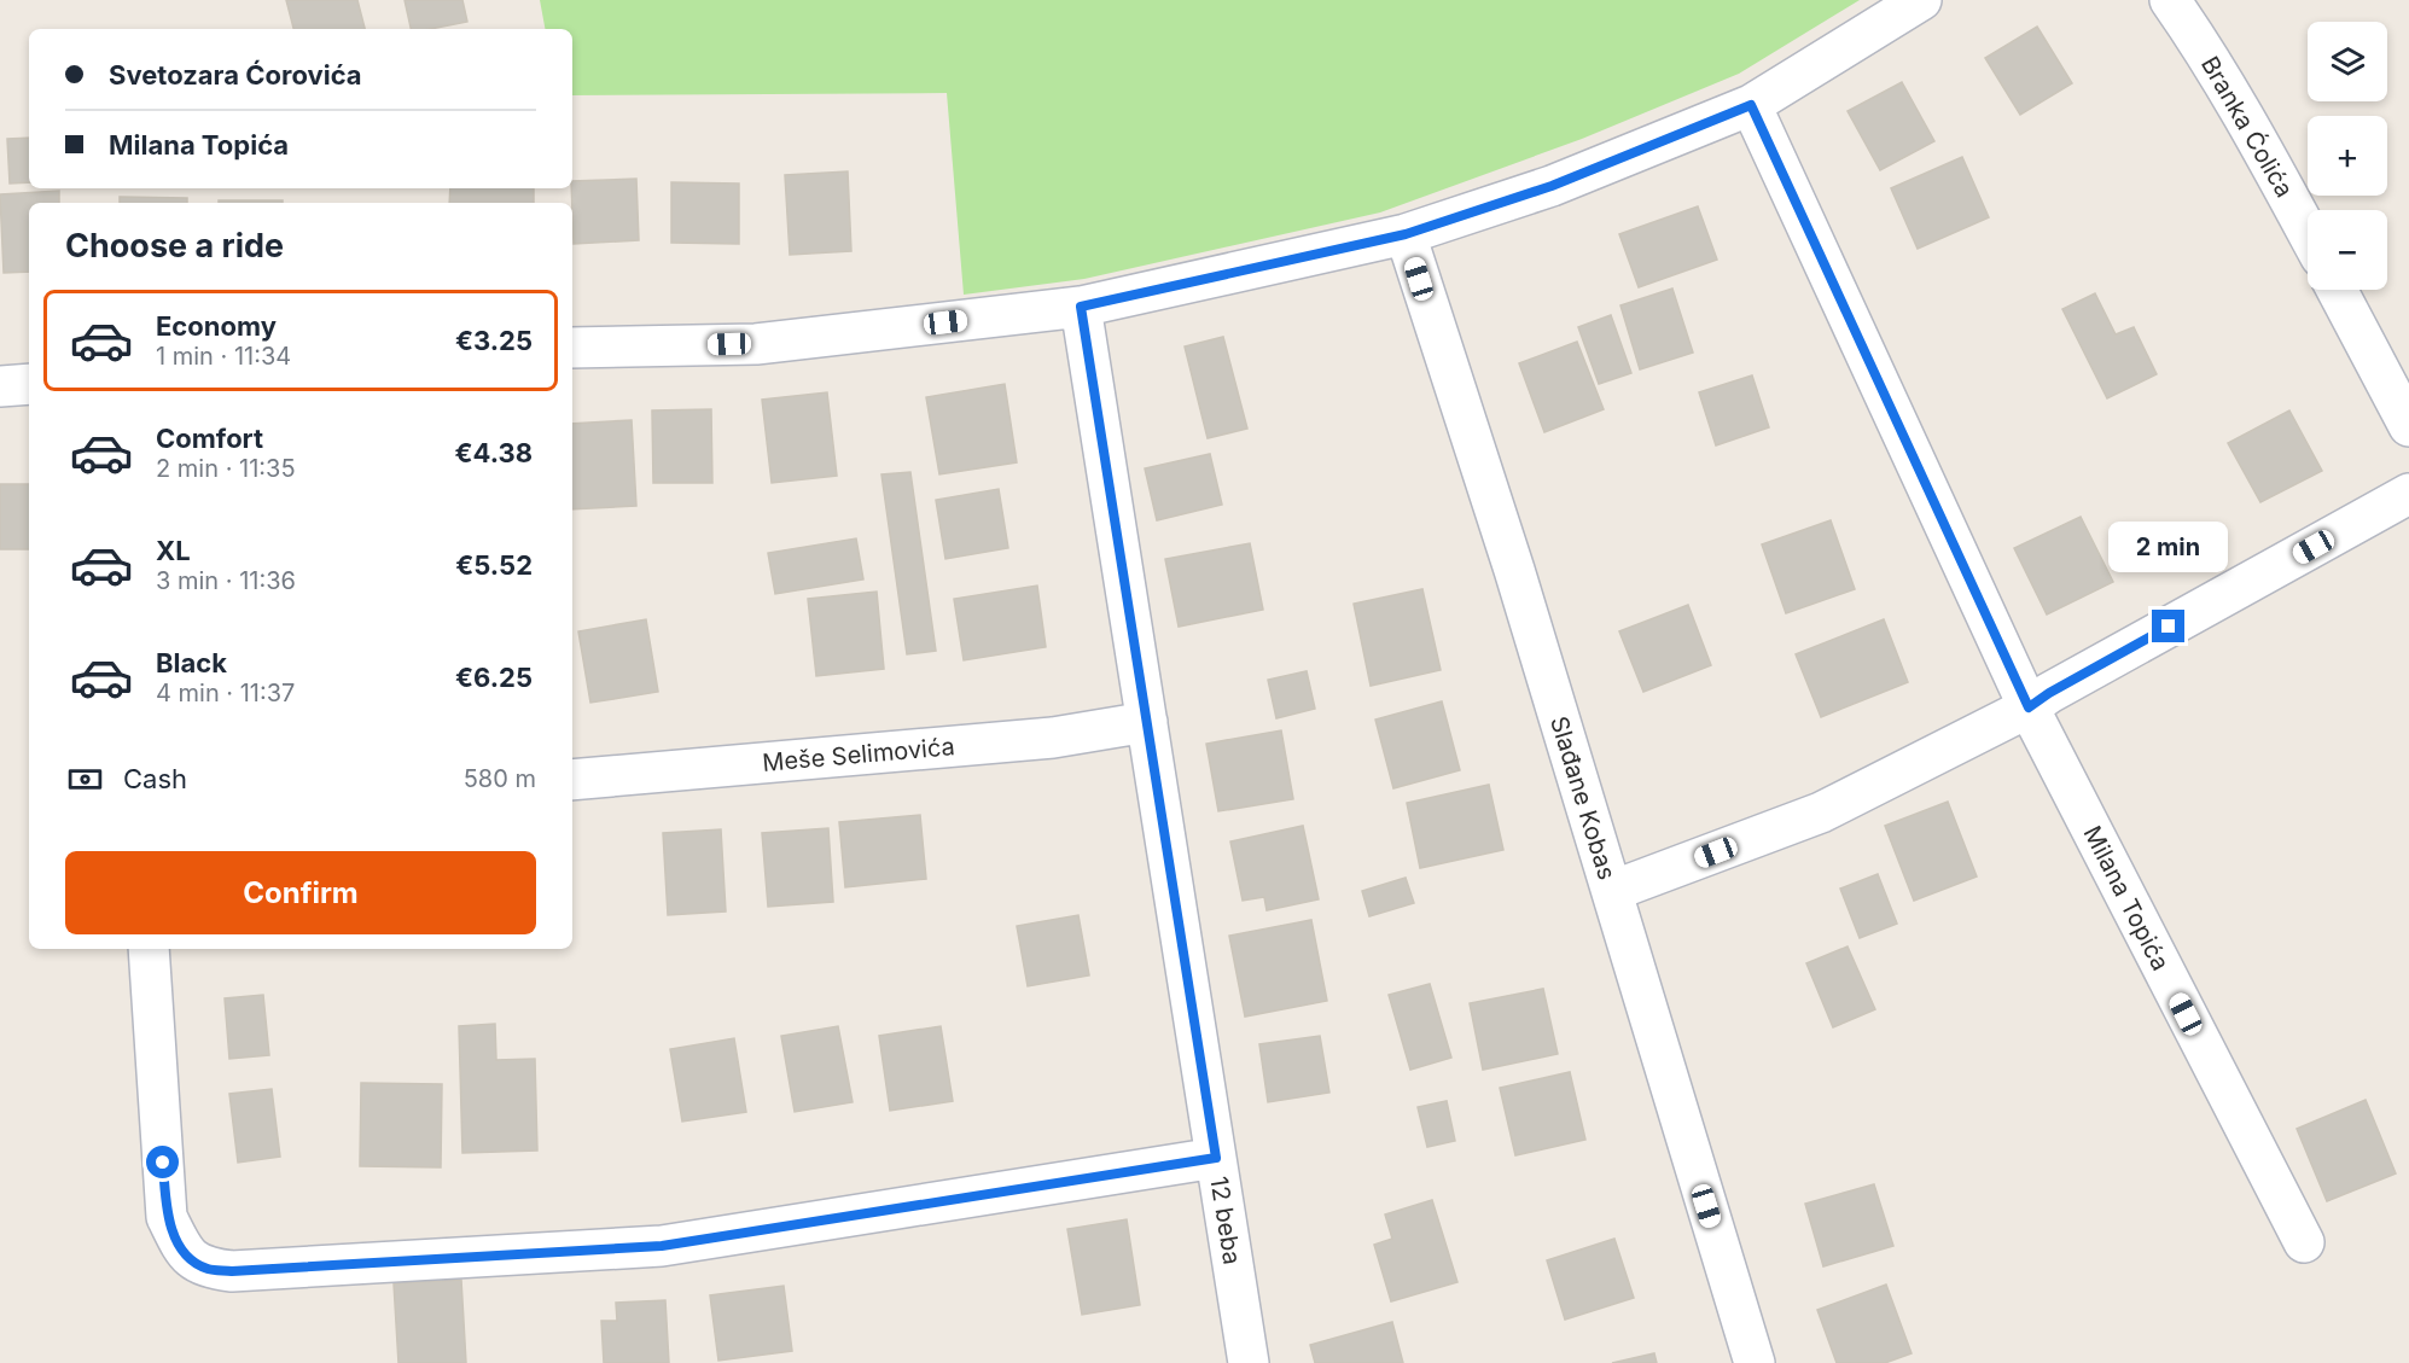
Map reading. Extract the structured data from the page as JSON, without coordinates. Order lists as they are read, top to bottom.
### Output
{
  "streets": {
    "street": [
      "Branka Ćolića",
      "Meše Selimovića",
      "Slađane Kobas",
      "Milana Topića",
      "12 beba"
    ]
  },
  "crossings": [
    ["Meše Selimovića", "12 beba"]
  ],
  "page": {
    "map_buttons": ["+", "−"],
    "banner": ["Svetozara Ćorovića", "Milana Topića"],
    "heading": "Choose a ride",
    "list": [
      {
        "name": "Economy",
        "note": "1 min · 11:34",
        "value": "€3.25"
      },
      {
        "name": "Comfort",
        "note": "2 min · 11:35",
        "value": "€4.38"
      },
      {
        "name": "XL",
        "note": "3 min · 11:36",
        "value": "€5.52"
      },
      {
        "name": "Black",
        "note": "4 min · 11:37",
        "value": "€6.25"
      }
    ],
    "bubble": "2 min",
    "pay": ["Cash", "580 m"],
    "buttons": "Confirm"
  }
}
